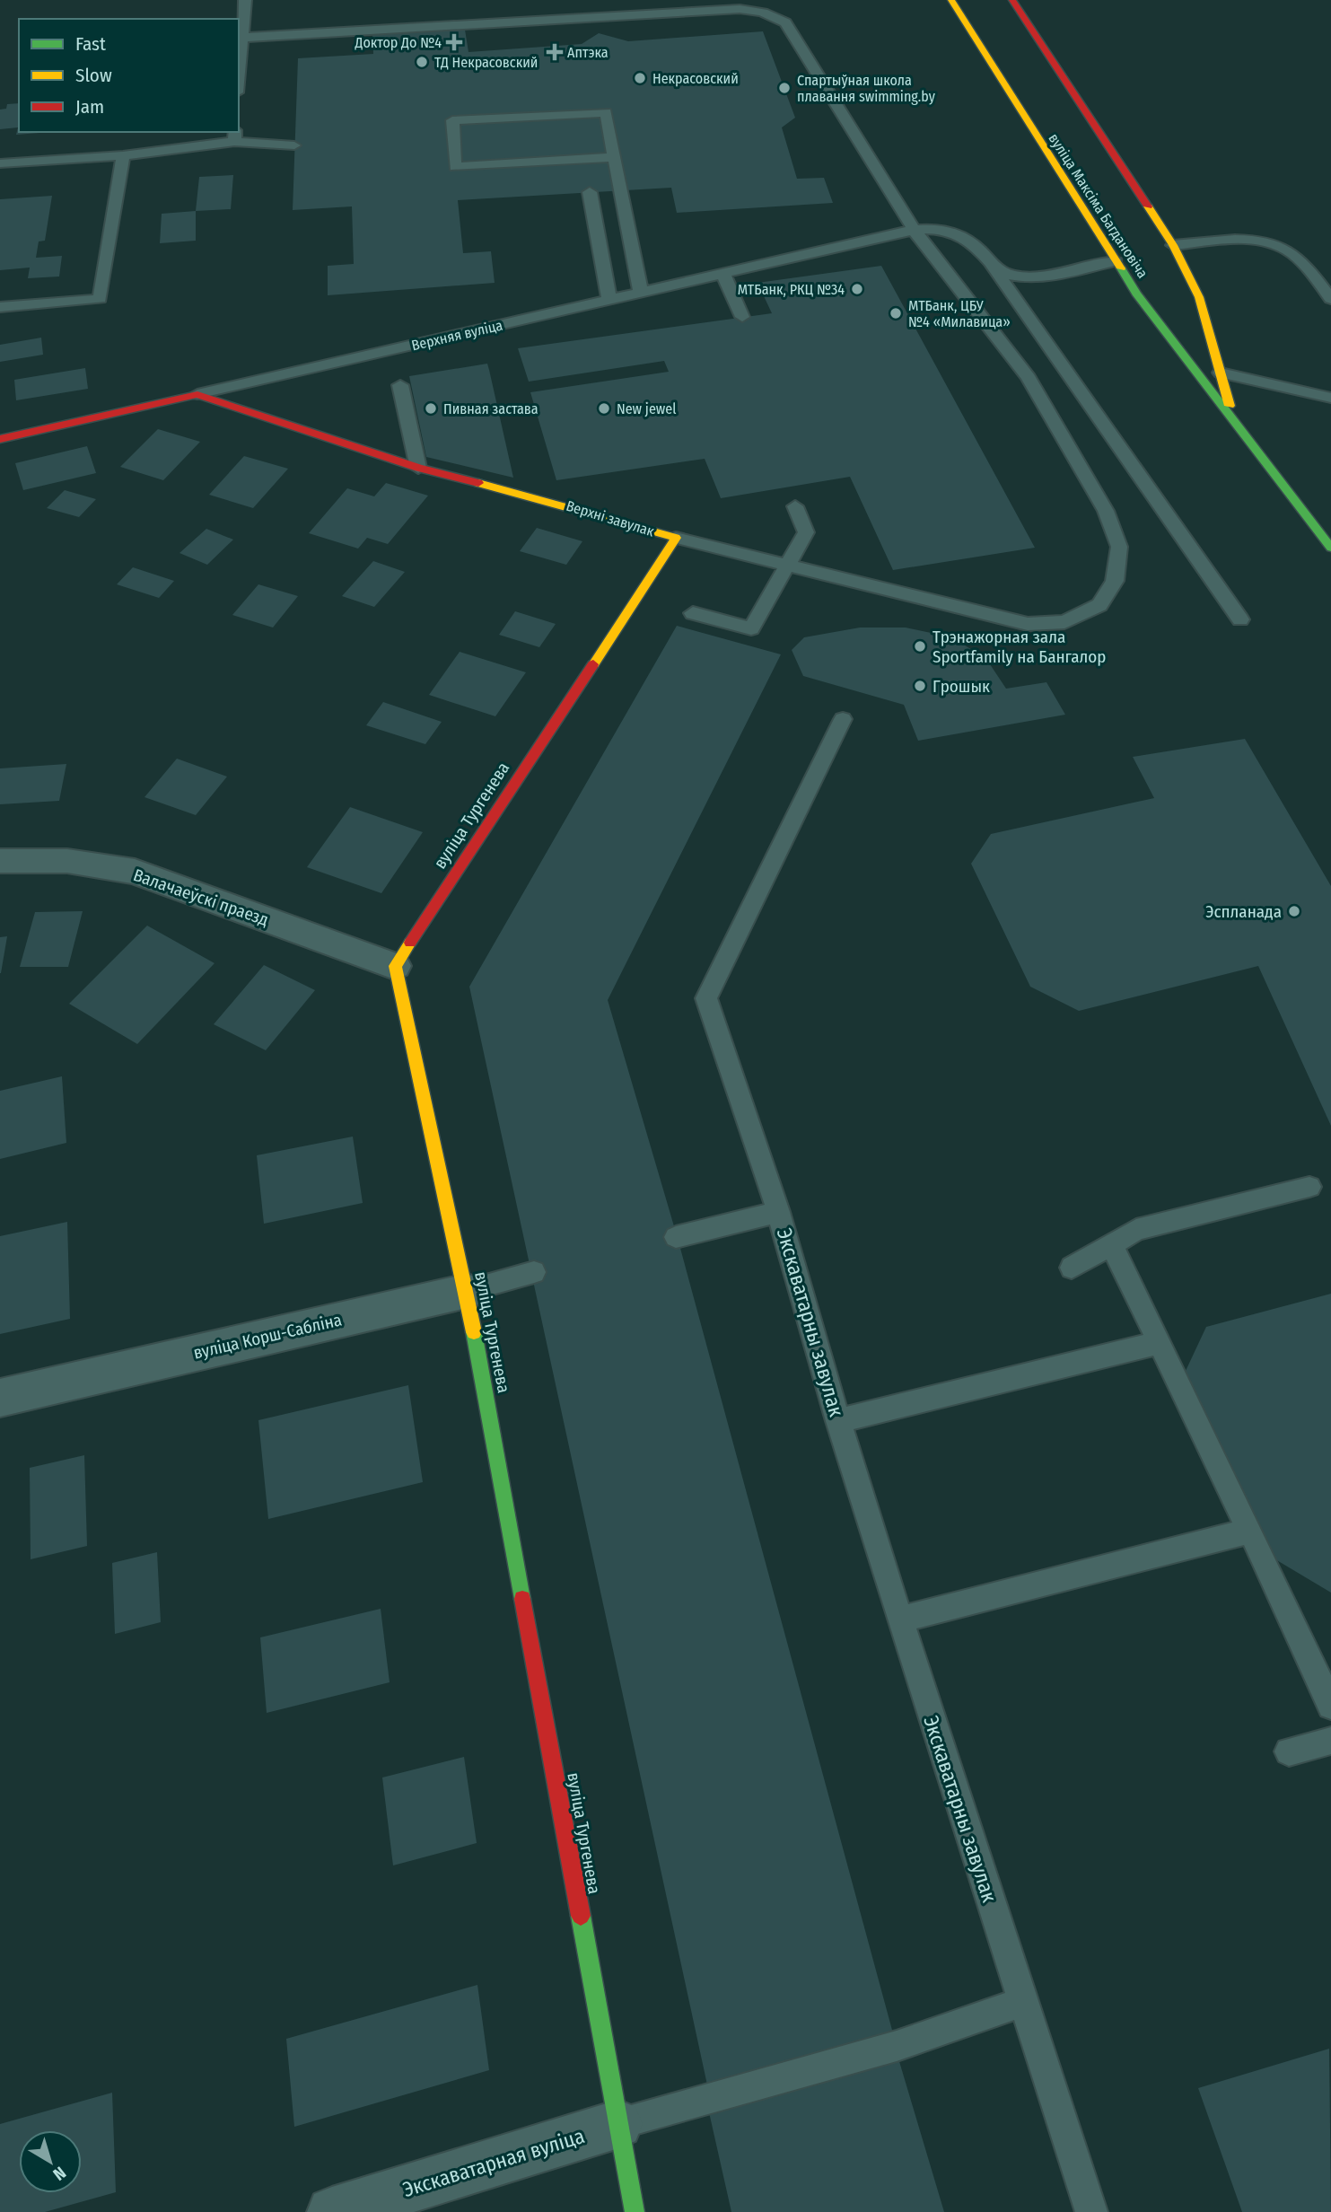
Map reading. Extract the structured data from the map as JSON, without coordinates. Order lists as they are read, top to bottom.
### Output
{
  "streets": {
    "main road": [
      "вуліца Максіма Багдановіча",
      "Верхняя вуліца",
      "Верхні завулак",
      "вуліца Тургенева"
    ],
    "street": ["Валачаеўскі праезд", "вуліца Корш-Сабліна", "Экскаватарная вуліца"],
    "lane": ["Экскаватарны завулак"]
  },
  "crossings": [
    ["Верхняя вуліца", "Верхні завулак"],
    ["Верхні завулак", "вуліца Тургенева"],
    ["вуліца Тургенева", "Валачаеўскі праезд"],
    ["вуліца Тургенева", "вуліца Корш-Сабліна"],
    ["вуліца Тургенева", "Экскаватарная вуліца"]
  ],
  "places": {
    "health": ["Доктор До №4", "Аптэка"],
    "other": [
      "ТД Некрасовский",
      "Некрасовский",
      "Спартыўная школа плавання swimming.by",
      "МТБанк, РКЦ №34",
      "МТБанк, ЦБУ №4 «Милавица»",
      "Пивная застава",
      "New jewel",
      "Трэнажорная зала Sportfamily на Бангалор",
      "Грошык",
      "Эспланада"
    ]
  },
  "legend": ["Fast", "Slow", "Jam"],
  "north": "bottom right"
}
